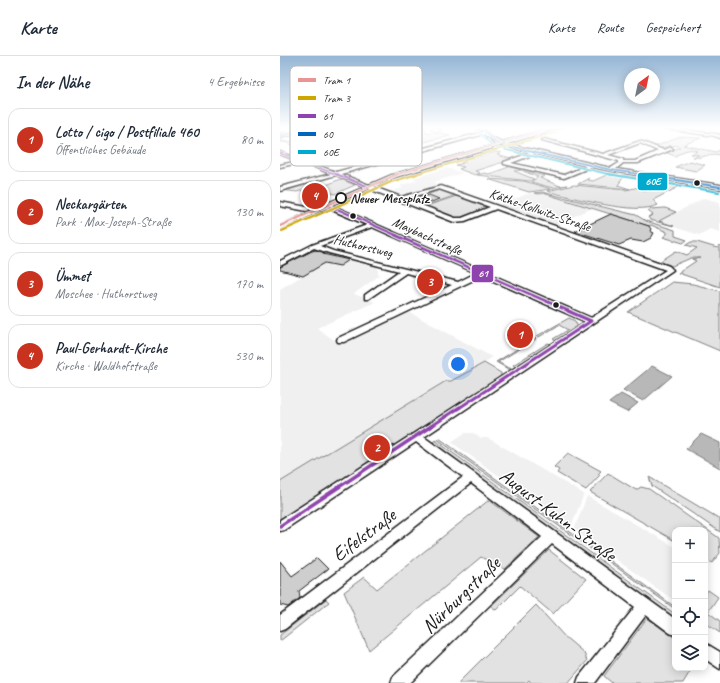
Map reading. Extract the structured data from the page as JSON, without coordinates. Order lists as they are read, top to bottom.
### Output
{
  "streets": {
    "street": [
      "Käthe-Kollwitz-Straße",
      "Maybachstraße",
      "Huthorstweg",
      "August-Kuhn-Straße",
      "Eifelstraße",
      "Nürburgstraße"
    ]
  },
  "crossings": [
    ["Käthe-Kollwitz-Straße", "Maybachstraße"],
    ["August-Kuhn-Straße", "Eifelstraße"],
    ["August-Kuhn-Straße", "Nürburgstraße"]
  ],
  "places": ["Neuer Messplatz"],
  "lines": [
    "tram line 1",
    "tram line 3",
    "transit line 61",
    "transit line 60",
    "transit line 60E"
  ],
  "legend": [
    "Tram 1",
    "Tram 3",
    "61",
    "60",
    "60E"
  ],
  "north": "top right",
  "page": {
    "header": "Karte",
    "nav": ["Karte", "Route", "Gespeichert"],
    "heading": ["In der Nähe", "4 Ergebnisse"],
    "list": [
      {
        "mark": "1",
        "name": "Lotto / cigo / Postfiliale 460",
        "note": "Öffentliches Gebäude",
        "value": "80 m"
      },
      {
        "mark": "2",
        "name": "Neckargärten",
        "note": "Park · Max-Joseph-Straße",
        "value": "130 m"
      },
      {
        "mark": "3",
        "name": "Ümmet",
        "note": "Moschee · Huthorstweg",
        "value": "170 m"
      },
      {
        "mark": "4",
        "name": "Paul-Gerhardt-Kirche",
        "note": "Kirche · Waldhofstraße",
        "value": "530 m"
      }
    ],
    "pins": [
      "4",
      "3",
      "1",
      "2"
    ],
    "map_buttons": ["+", "−"]
  }
}
